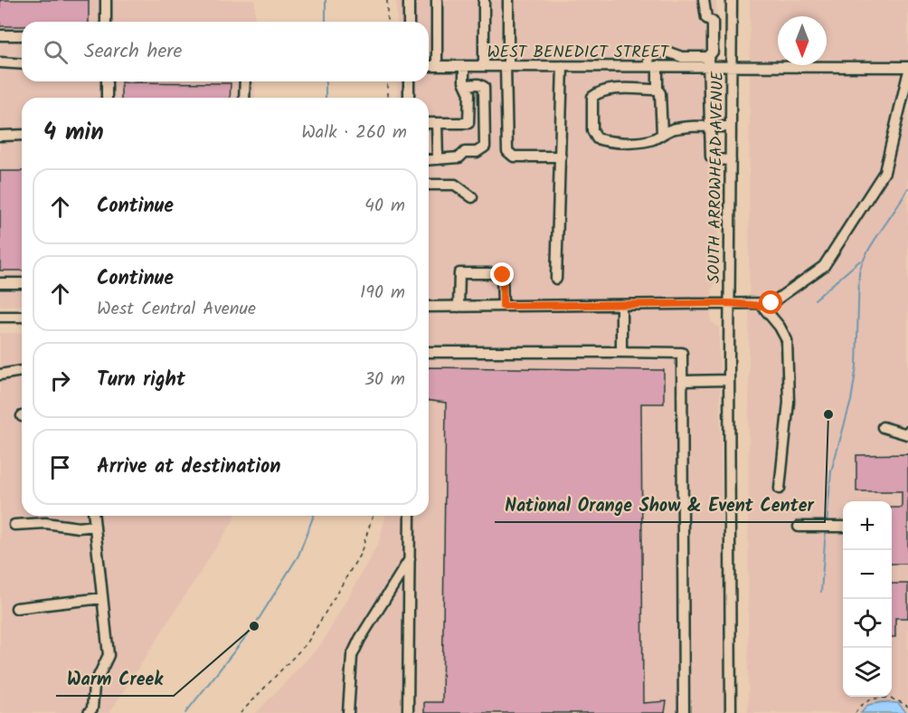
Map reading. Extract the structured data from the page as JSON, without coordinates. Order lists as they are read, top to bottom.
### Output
{
  "streets": {
    "street": ["WEST BENEDICT STREET", "SOUTH ARROWHEAD AVENUE"]
  },
  "crossings": [
    ["WEST BENEDICT STREET", "SOUTH ARROWHEAD AVENUE"]
  ],
  "places": ["National Orange Show & Event Center", "Warm Creek"],
  "north": "bottom",
  "page": {
    "search": "Search here",
    "heading": ["4 min", "Walk · 260 m"],
    "list": [
      ["Continue", "40 m"],
      ["Continue", "West Central Avenue", "190 m"],
      ["Turn right", "30 m"],
      "Arrive at destination"
    ],
    "map_buttons": ["+", "−"]
  }
}
